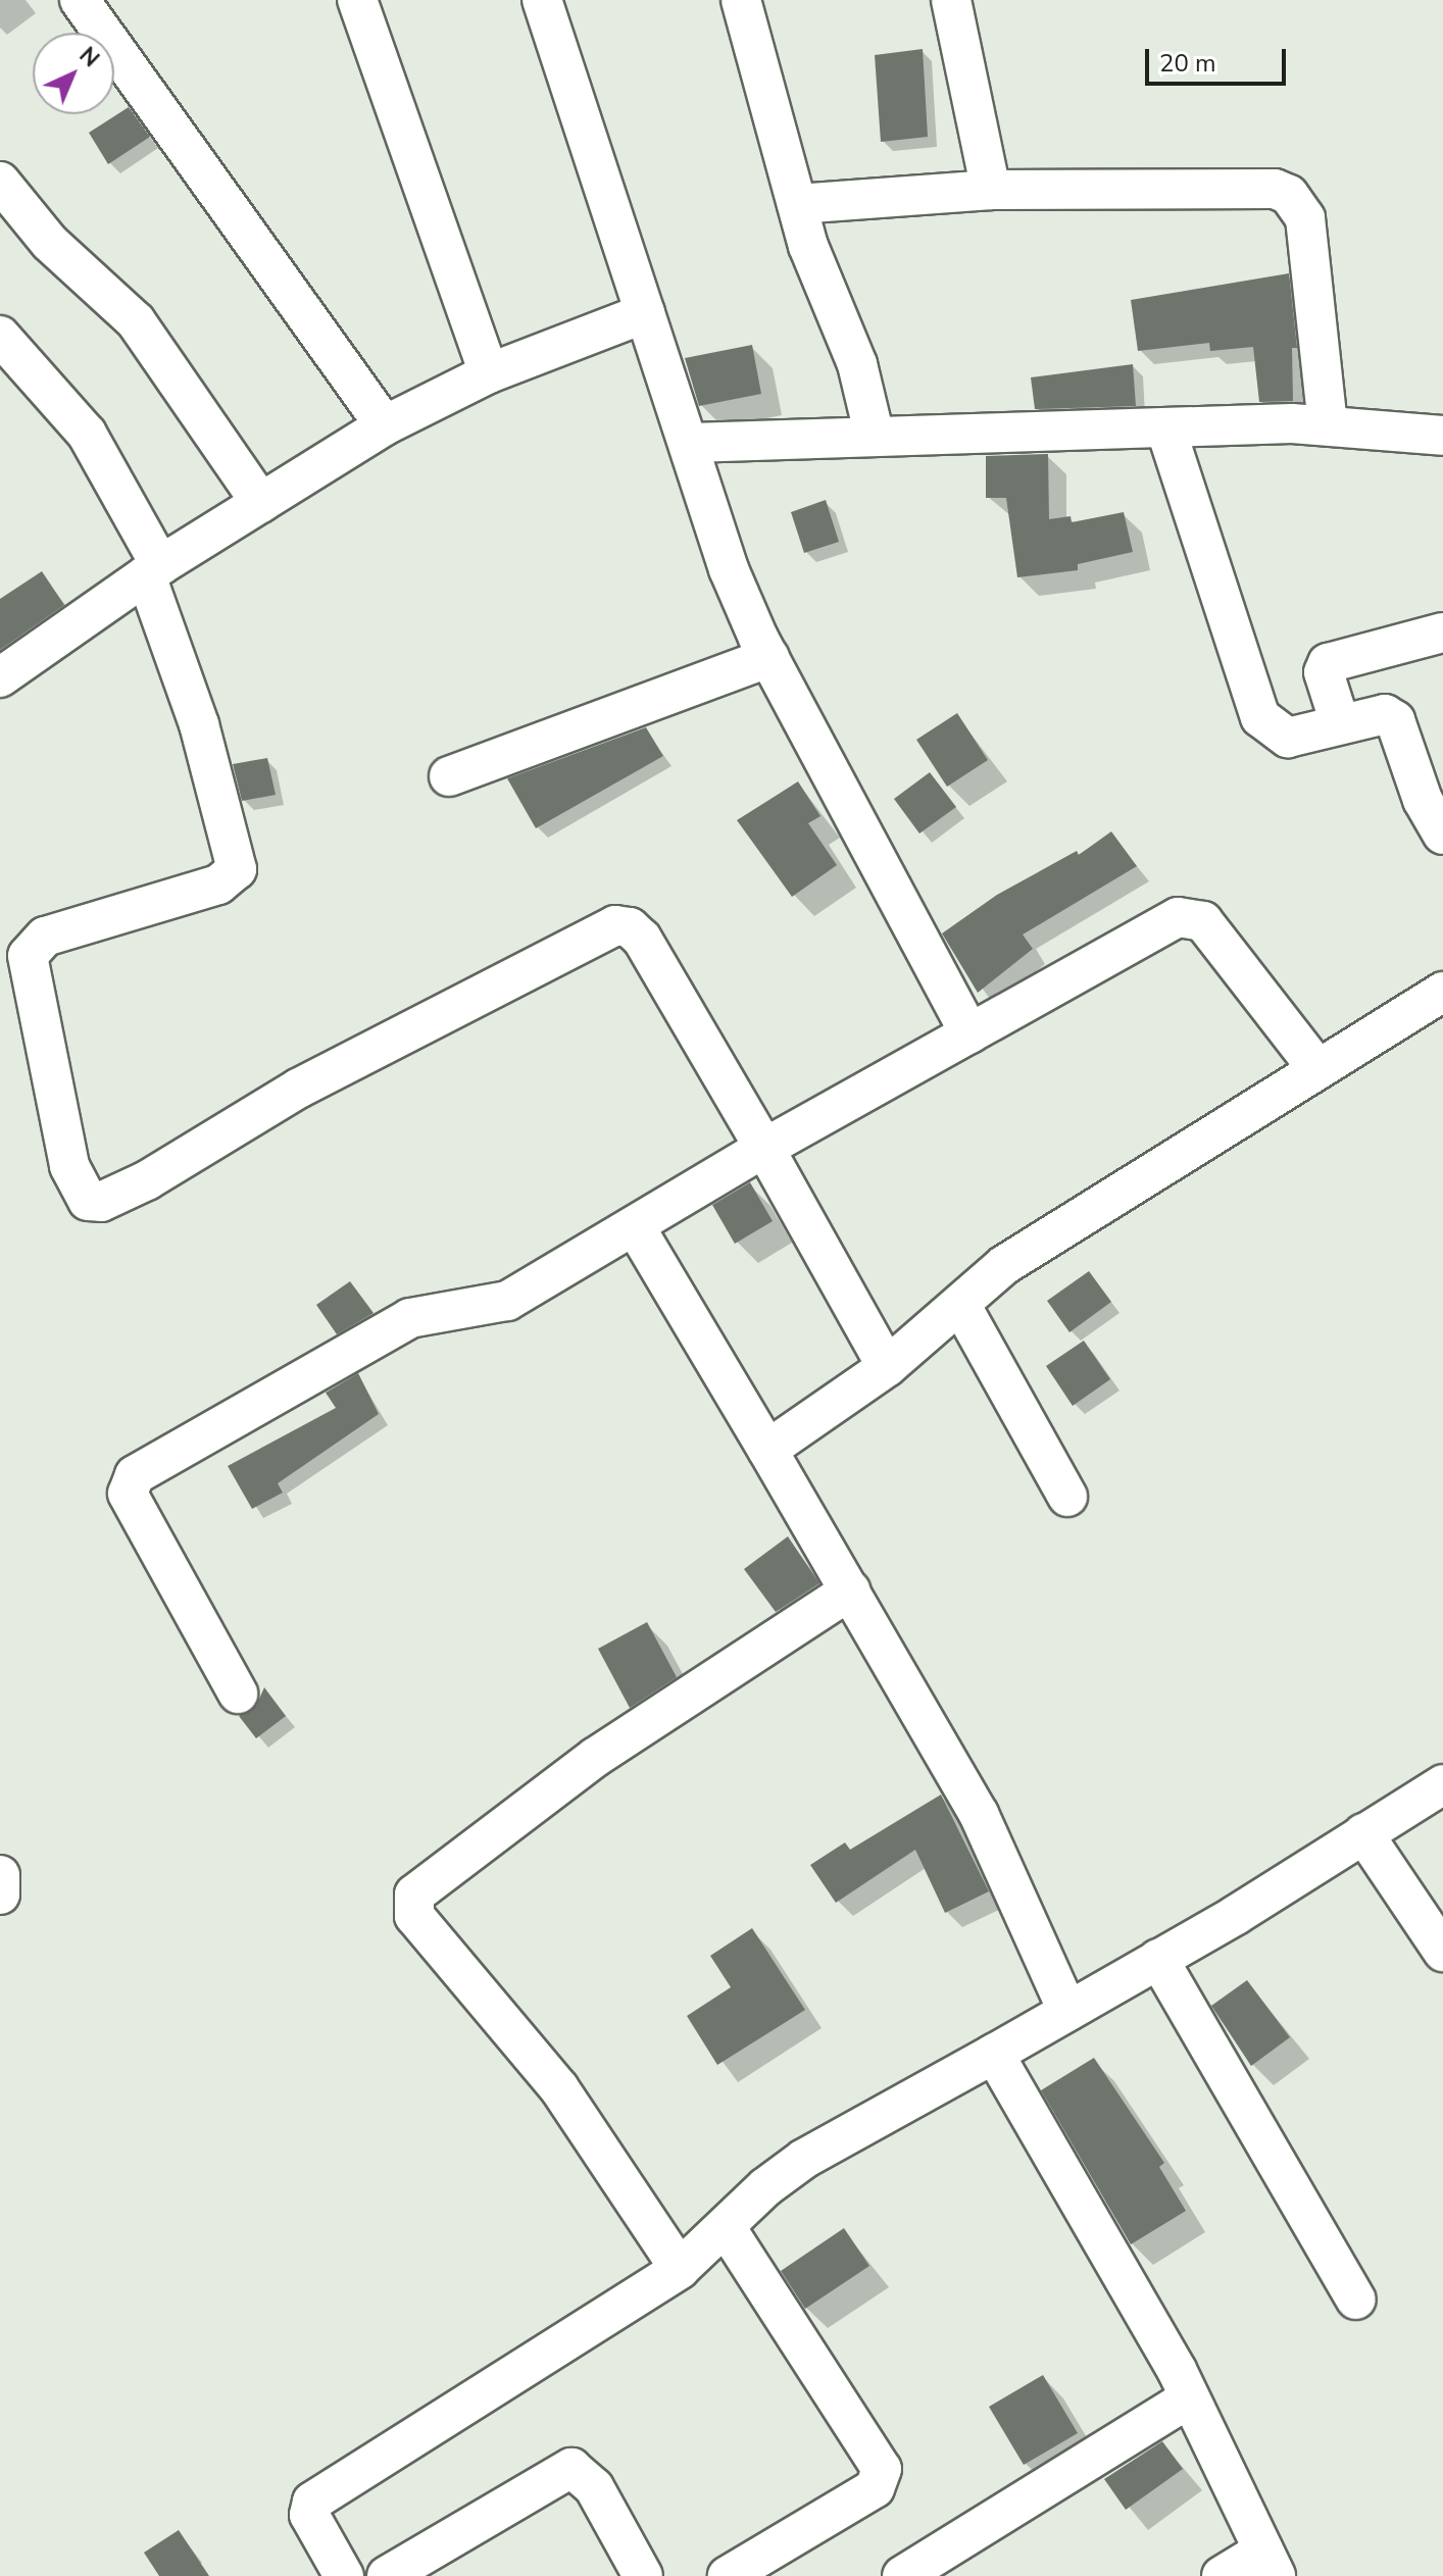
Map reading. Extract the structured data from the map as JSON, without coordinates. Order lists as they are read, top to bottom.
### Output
{
  "scale_bar": "20 m",
  "north": "top right"
}
